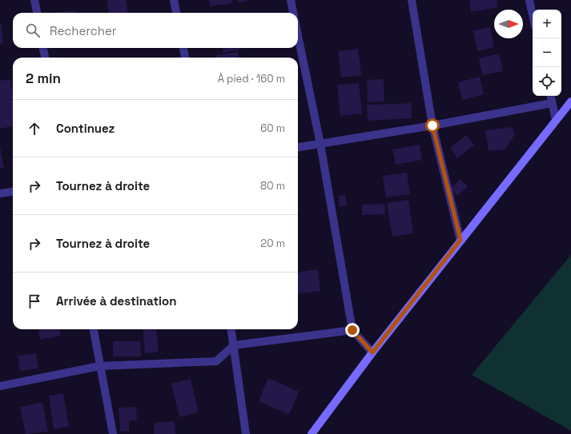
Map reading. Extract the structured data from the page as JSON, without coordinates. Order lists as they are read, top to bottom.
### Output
{
  "north": "right",
  "page": {
    "map_buttons": ["+", "−"],
    "search": "Rechercher",
    "heading": ["2 min", "À pied · 160 m"],
    "list": [
      ["Continuez", "60 m"],
      ["Tournez à droite", "80 m"],
      ["Tournez à droite", "20 m"],
      "Arrivée à destination"
    ]
  }
}
